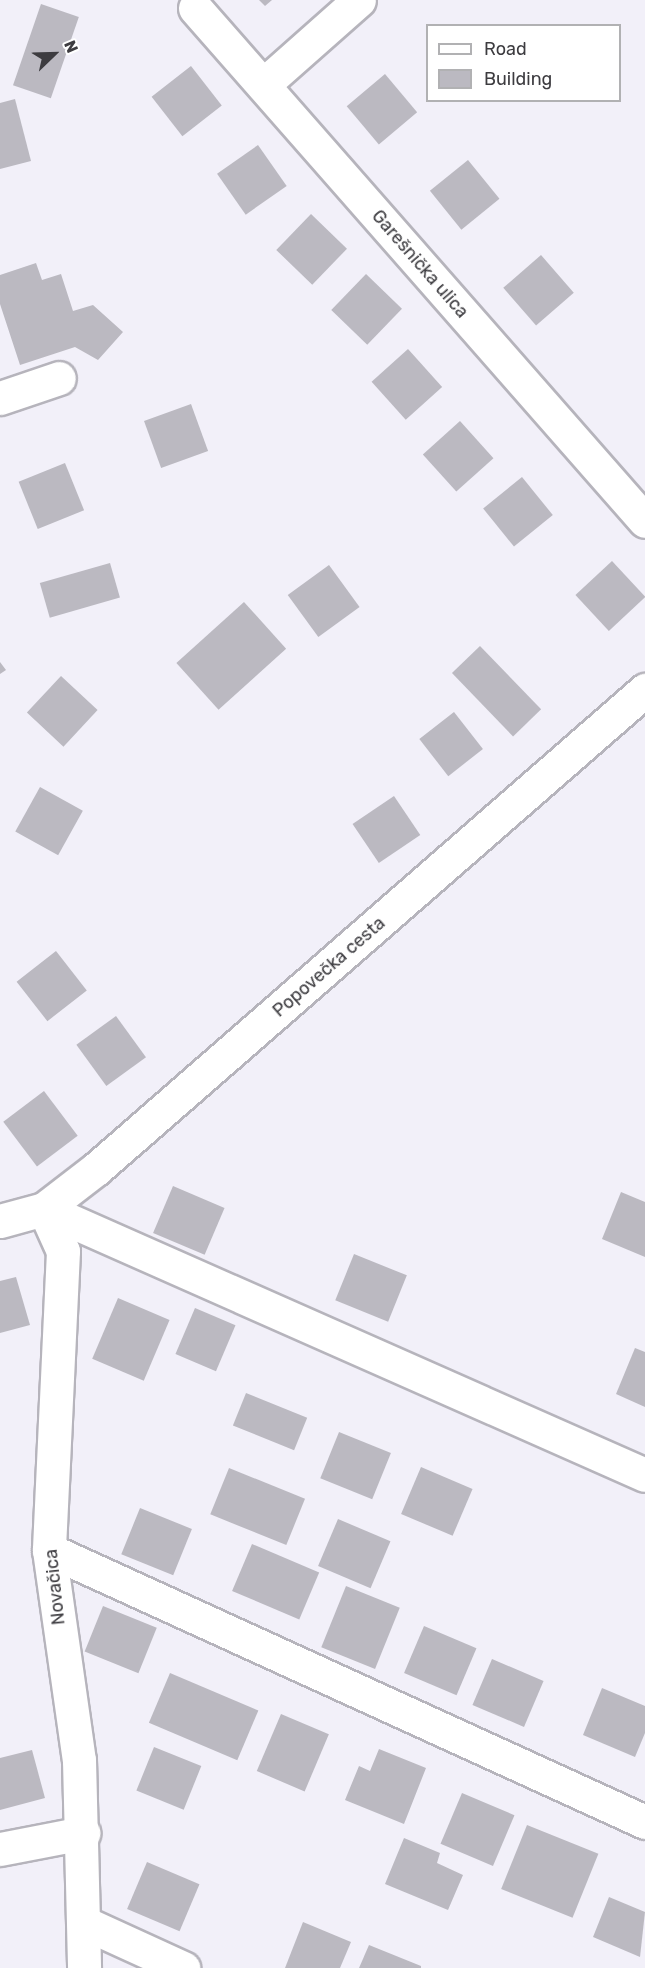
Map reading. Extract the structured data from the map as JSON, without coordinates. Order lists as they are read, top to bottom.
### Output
{
  "streets": {
    "street": ["Garešnička ulica", "Popovečka cesta", "Novačica"]
  },
  "crossings": [
    ["Popovečka cesta", "Novačica"]
  ],
  "legend": ["Road", "Building"],
  "north": "top right"
}
